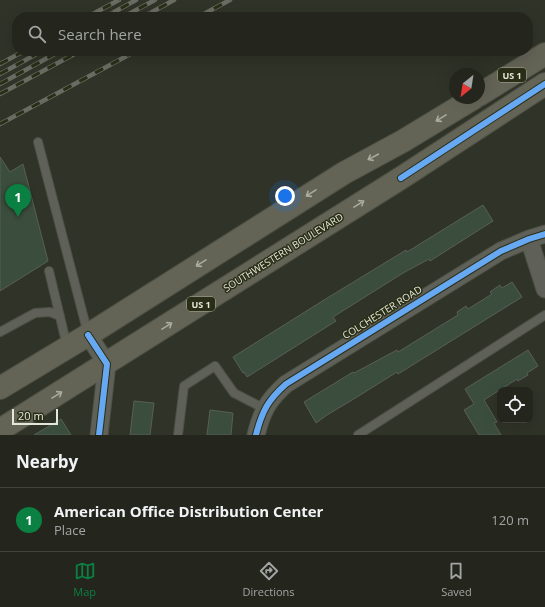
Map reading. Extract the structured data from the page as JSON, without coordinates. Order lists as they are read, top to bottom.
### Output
{
  "streets": {
    "main road": ["US 1", "SOUTHWESTERN BOULEVARD"],
    "street": ["COLCHESTER ROAD"]
  },
  "scale_bar": "20 m",
  "north": "bottom left",
  "page": {
    "search": "Search here",
    "pins": "1",
    "scale": "20 m",
    "heading": "Nearby",
    "list": [
      {
        "mark": "1",
        "name": "American Office Distribution Center",
        "note": "Place",
        "value": "120 m"
      }
    ],
    "nav": ["Map", "Directions", "Saved"]
  }
}
